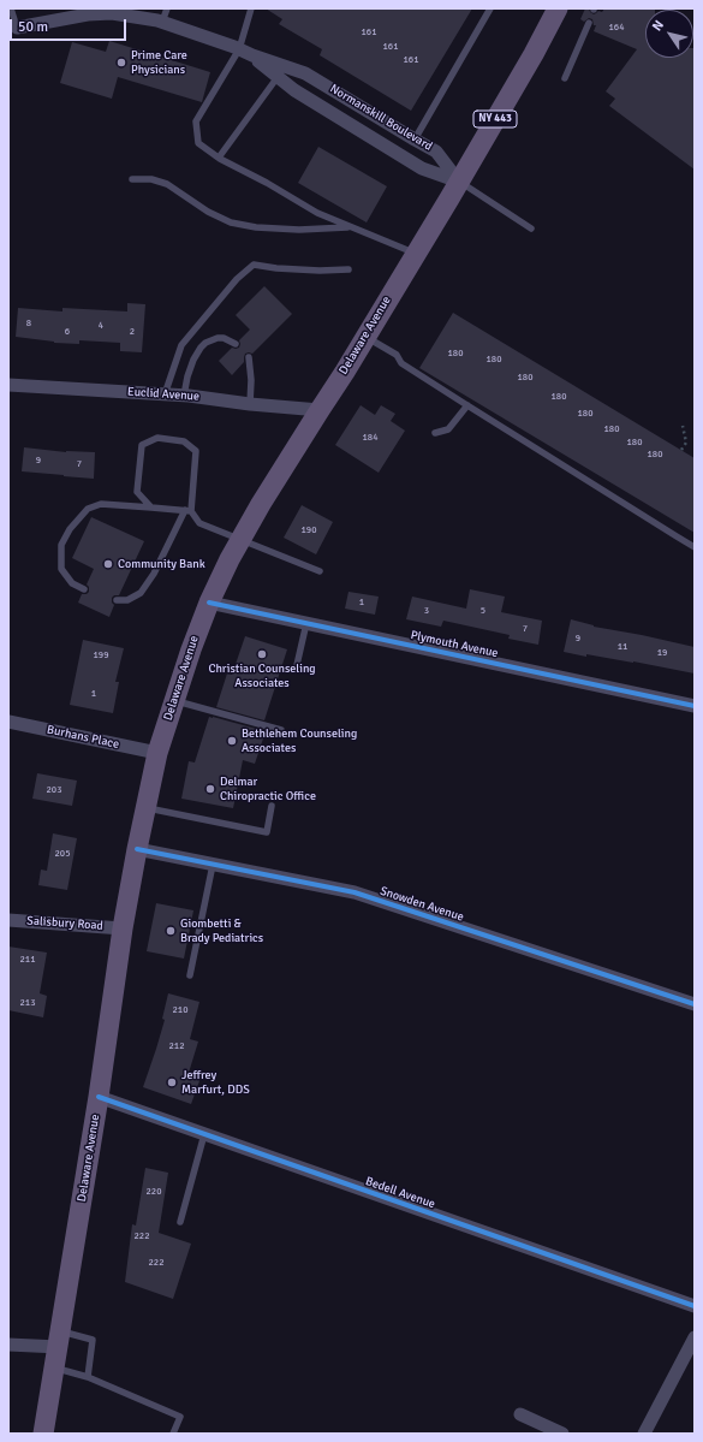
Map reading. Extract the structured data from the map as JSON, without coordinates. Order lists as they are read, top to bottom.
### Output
{
  "streets": {
    "main road": ["NY 443", "Delaware Avenue"],
    "street": [
      "Normanskill Boulevard",
      "Euclid Avenue",
      "Plymouth Avenue",
      "Burhans Place",
      "Snowden Avenue",
      "Salisbury Road",
      "Bedell Avenue"
    ]
  },
  "crossings": [
    ["Normanskill Boulevard", "Delaware Avenue"],
    ["Delaware Avenue", "Euclid Avenue"],
    ["Delaware Avenue", "Plymouth Avenue"],
    ["Delaware Avenue", "Burhans Place"],
    ["Delaware Avenue", "Snowden Avenue"],
    ["Delaware Avenue", "Salisbury Road"],
    ["Delaware Avenue", "Bedell Avenue"]
  ],
  "places": [
    "Prime Care Physicians",
    "Community Bank",
    "Christian Counseling Associates",
    "Bethlehem Counseling Associates",
    "Delmar Chiropractic Office",
    "Giombetti & Brady Pediatrics",
    "Jeffrey Marfurt, DDS"
  ],
  "house_numbers": [
    "164",
    "161",
    "161",
    "161",
    "8",
    "4",
    "6",
    "2",
    "180",
    "180",
    "180",
    "180",
    "180",
    "180",
    "184",
    "180",
    "180",
    "9",
    "7",
    "190",
    "1",
    "3",
    "5",
    "7",
    "9",
    "11",
    "19",
    "199",
    "1",
    "203",
    "205",
    "211",
    "213",
    "210",
    "212",
    "220",
    "222",
    "222"
  ],
  "scale_bar": "50 m",
  "north": "top left"
}
